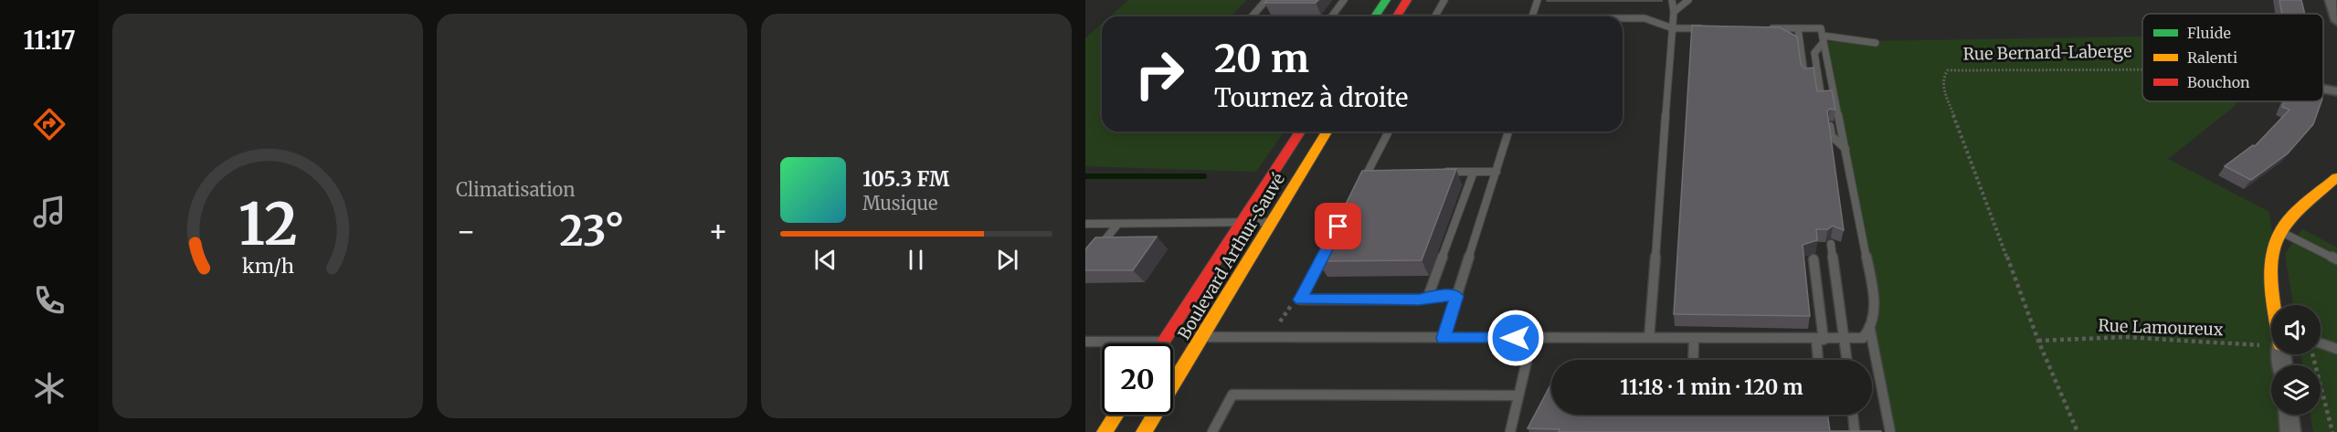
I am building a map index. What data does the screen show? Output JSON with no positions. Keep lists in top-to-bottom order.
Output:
{
  "streets": {
    "main road": ["Boulevard Arthur-Sauvé"],
    "path": ["Rue Bernard-Laberge", "Rue Lamoureux"]
  },
  "crossings": [
    ["Rue Bernard-Laberge", "Rue Lamoureux"]
  ],
  "legend": ["Fluide", "Ralenti", "Bouchon"],
  "page": {
    "tabs": "11:17",
    "tile": "Climatisation",
    "turn": ["20 m", "Tournez à droite"],
    "song": ["105.3 FM", "Musique"],
    "heat": ["−", "23°", "+"],
    "limit": "20",
    "trip": "11:18 · 1 min · 120 m",
    "gauge": ["12", "km/h"]
  }
}
